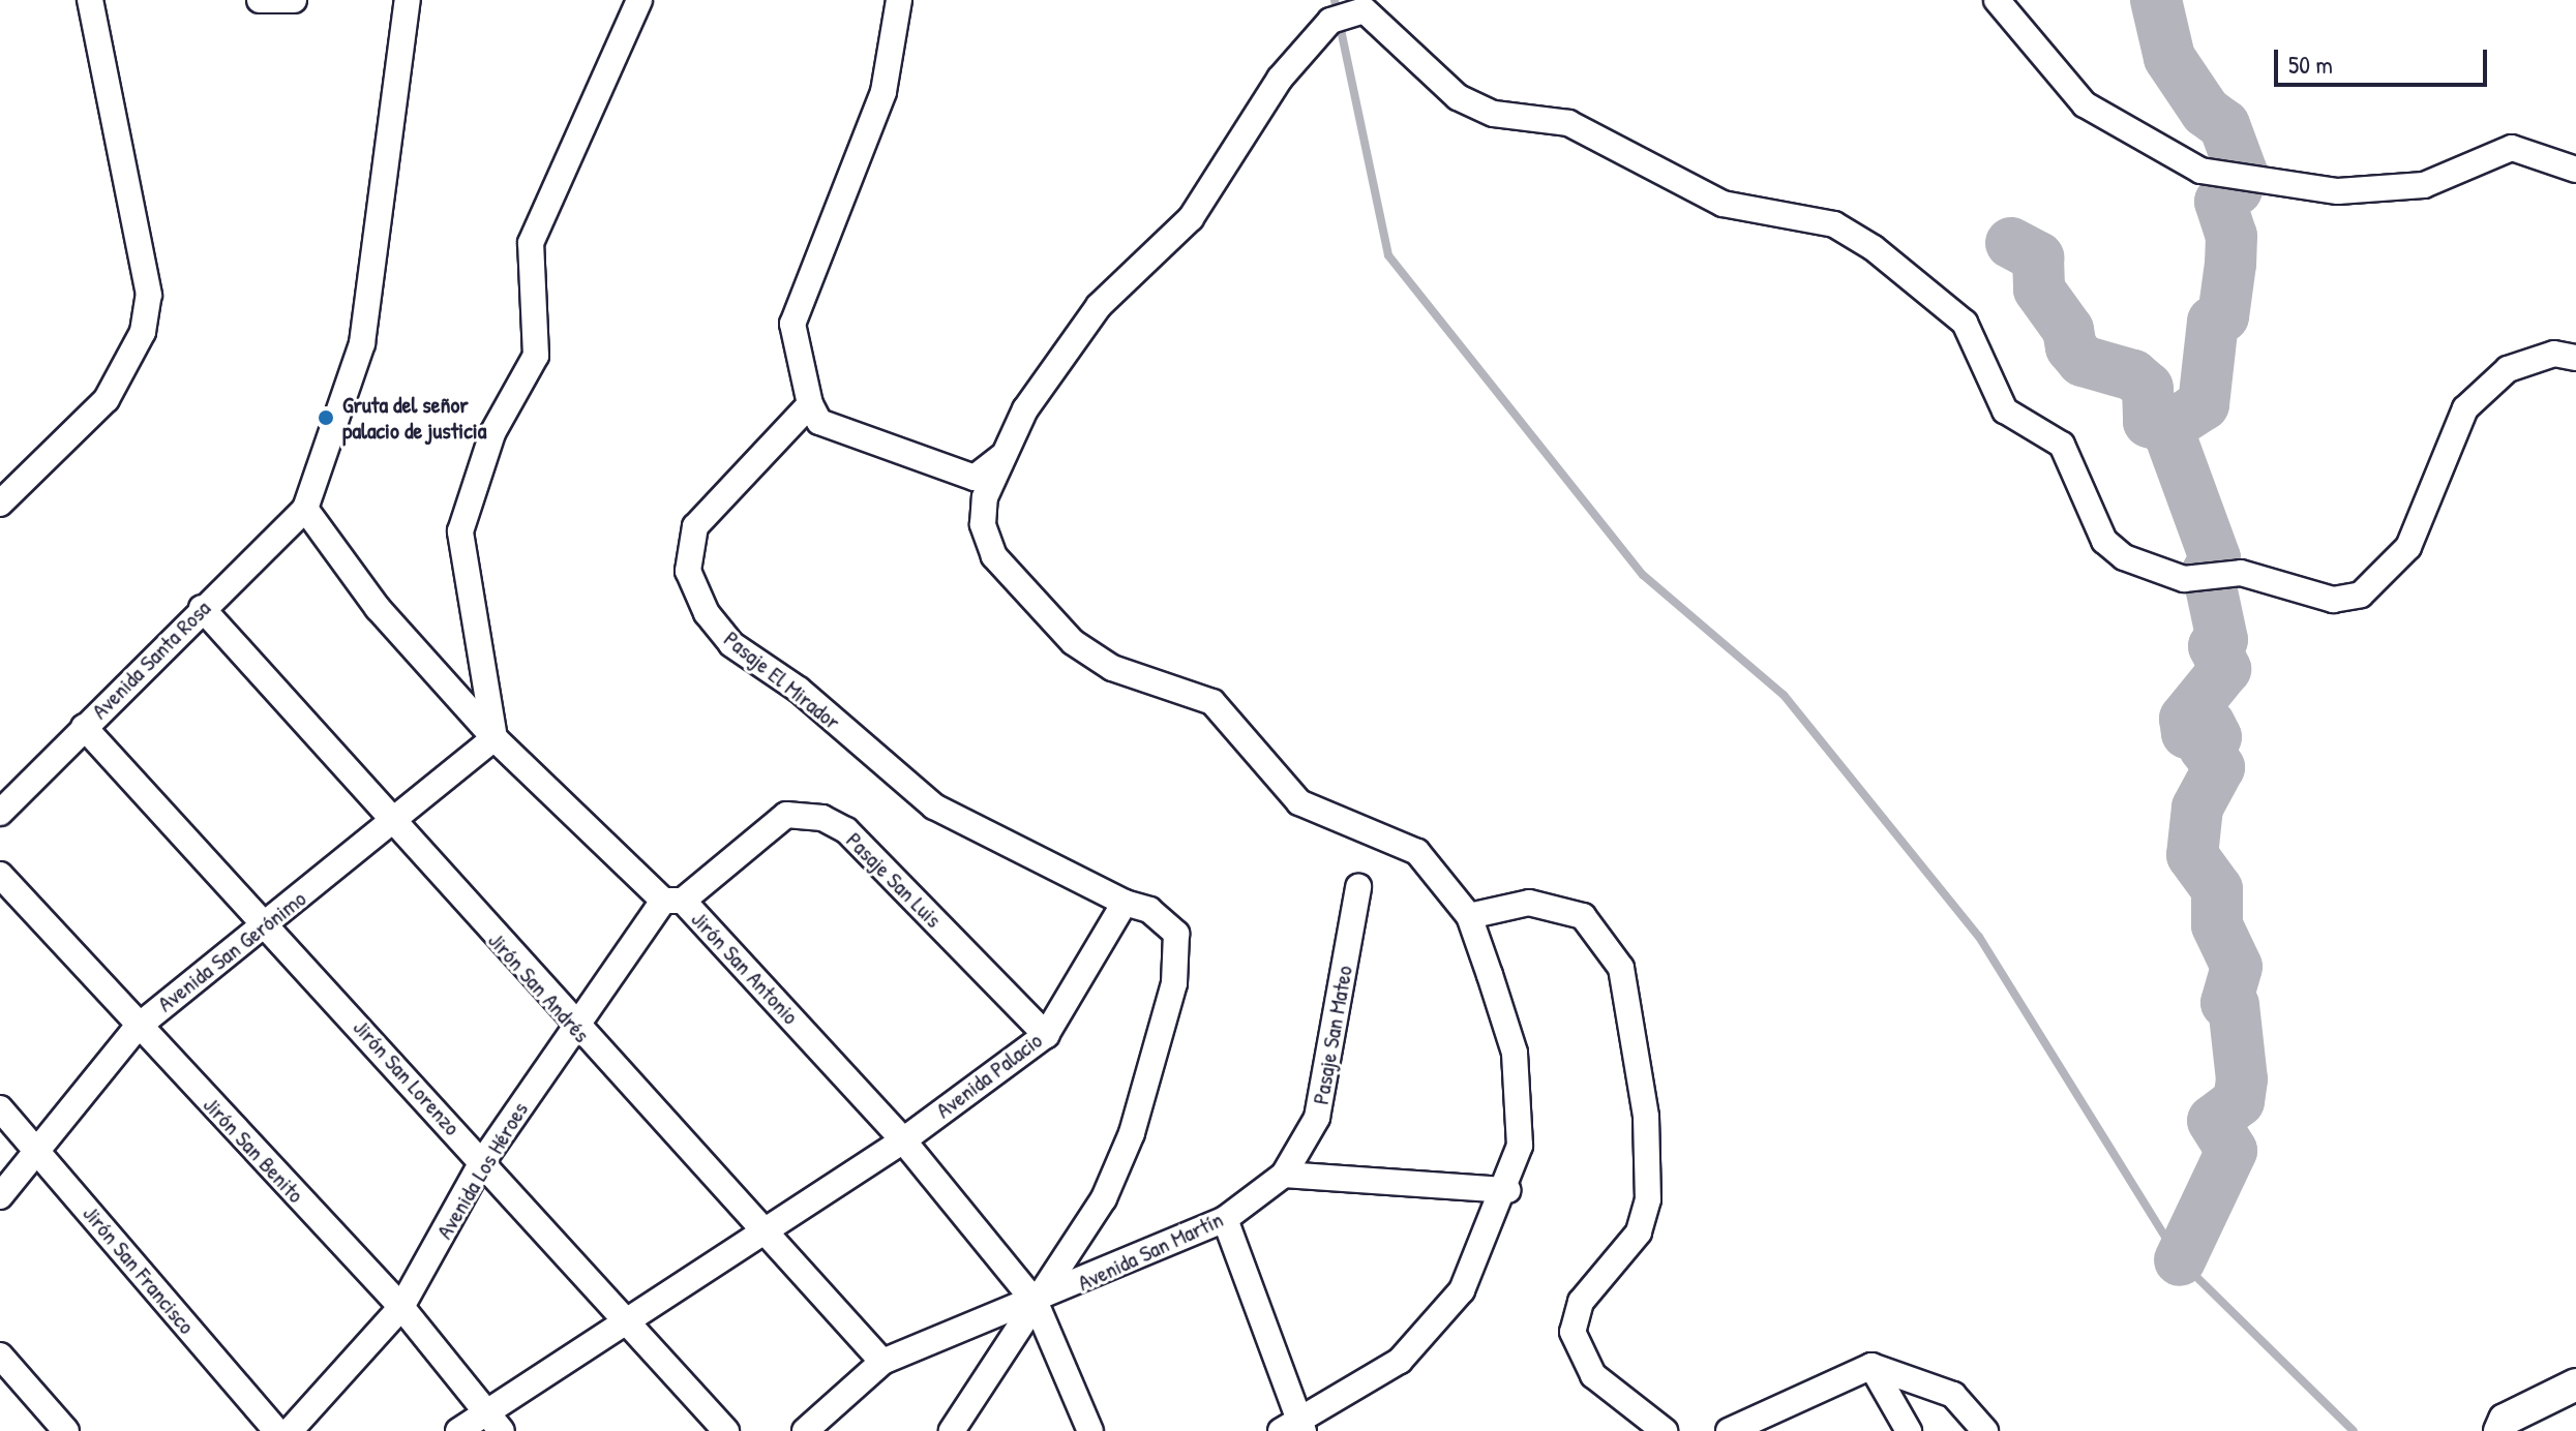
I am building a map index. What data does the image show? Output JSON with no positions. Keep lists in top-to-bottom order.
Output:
{
  "streets": {
    "street": [
      "Avenida Santa Rosa",
      "Pasaje El Mirador",
      "Pasaje San Luis",
      "Avenida San Gerónimo",
      "Jirón San Antonio",
      "Jirón San Andrés",
      "Pasaje San Mateo",
      "Avenida Palacio",
      "Jirón San Lorenzo",
      "Jirón San Benito",
      "Avenida Los Héroes",
      "Avenida San Martín",
      "Jirón San Francisco"
    ]
  },
  "crossings": [
    ["Avenida Santa Rosa", "Jirón San Antonio"],
    ["Avenida Santa Rosa", "Jirón San Andrés"],
    ["Avenida Santa Rosa", "Jirón San Lorenzo"],
    ["Pasaje El Mirador", "Avenida Palacio"],
    ["Pasaje San Luis", "Jirón San Antonio"],
    ["Pasaje San Luis", "Avenida Palacio"],
    ["Pasaje San Luis", "Avenida Los Héroes"],
    ["Avenida San Gerónimo", "Jirón San Antonio"],
    ["Avenida San Gerónimo", "Jirón San Andrés"],
    ["Avenida San Gerónimo", "Jirón San Lorenzo"],
    ["Avenida San Gerónimo", "Jirón San Benito"],
    ["Avenida San Gerónimo", "Jirón San Francisco"],
    ["Jirón San Antonio", "Avenida Palacio"],
    ["Jirón San Antonio", "Avenida Los Héroes"],
    ["Jirón San Antonio", "Avenida San Martín"],
    ["Jirón San Andrés", "Avenida Palacio"],
    ["Jirón San Andrés", "Avenida Los Héroes"],
    ["Jirón San Andrés", "Avenida San Martín"],
    ["Pasaje San Mateo", "Avenida San Martín"],
    ["Avenida Palacio", "Jirón San Lorenzo"],
    ["Avenida Palacio", "Jirón San Benito"],
    ["Jirón San Lorenzo", "Avenida Los Héroes"],
    ["Jirón San Benito", "Avenida Los Héroes"]
  ],
  "places": ["Gruta del señor palacio de justicia"],
  "scale_bar": "50 m"
}
